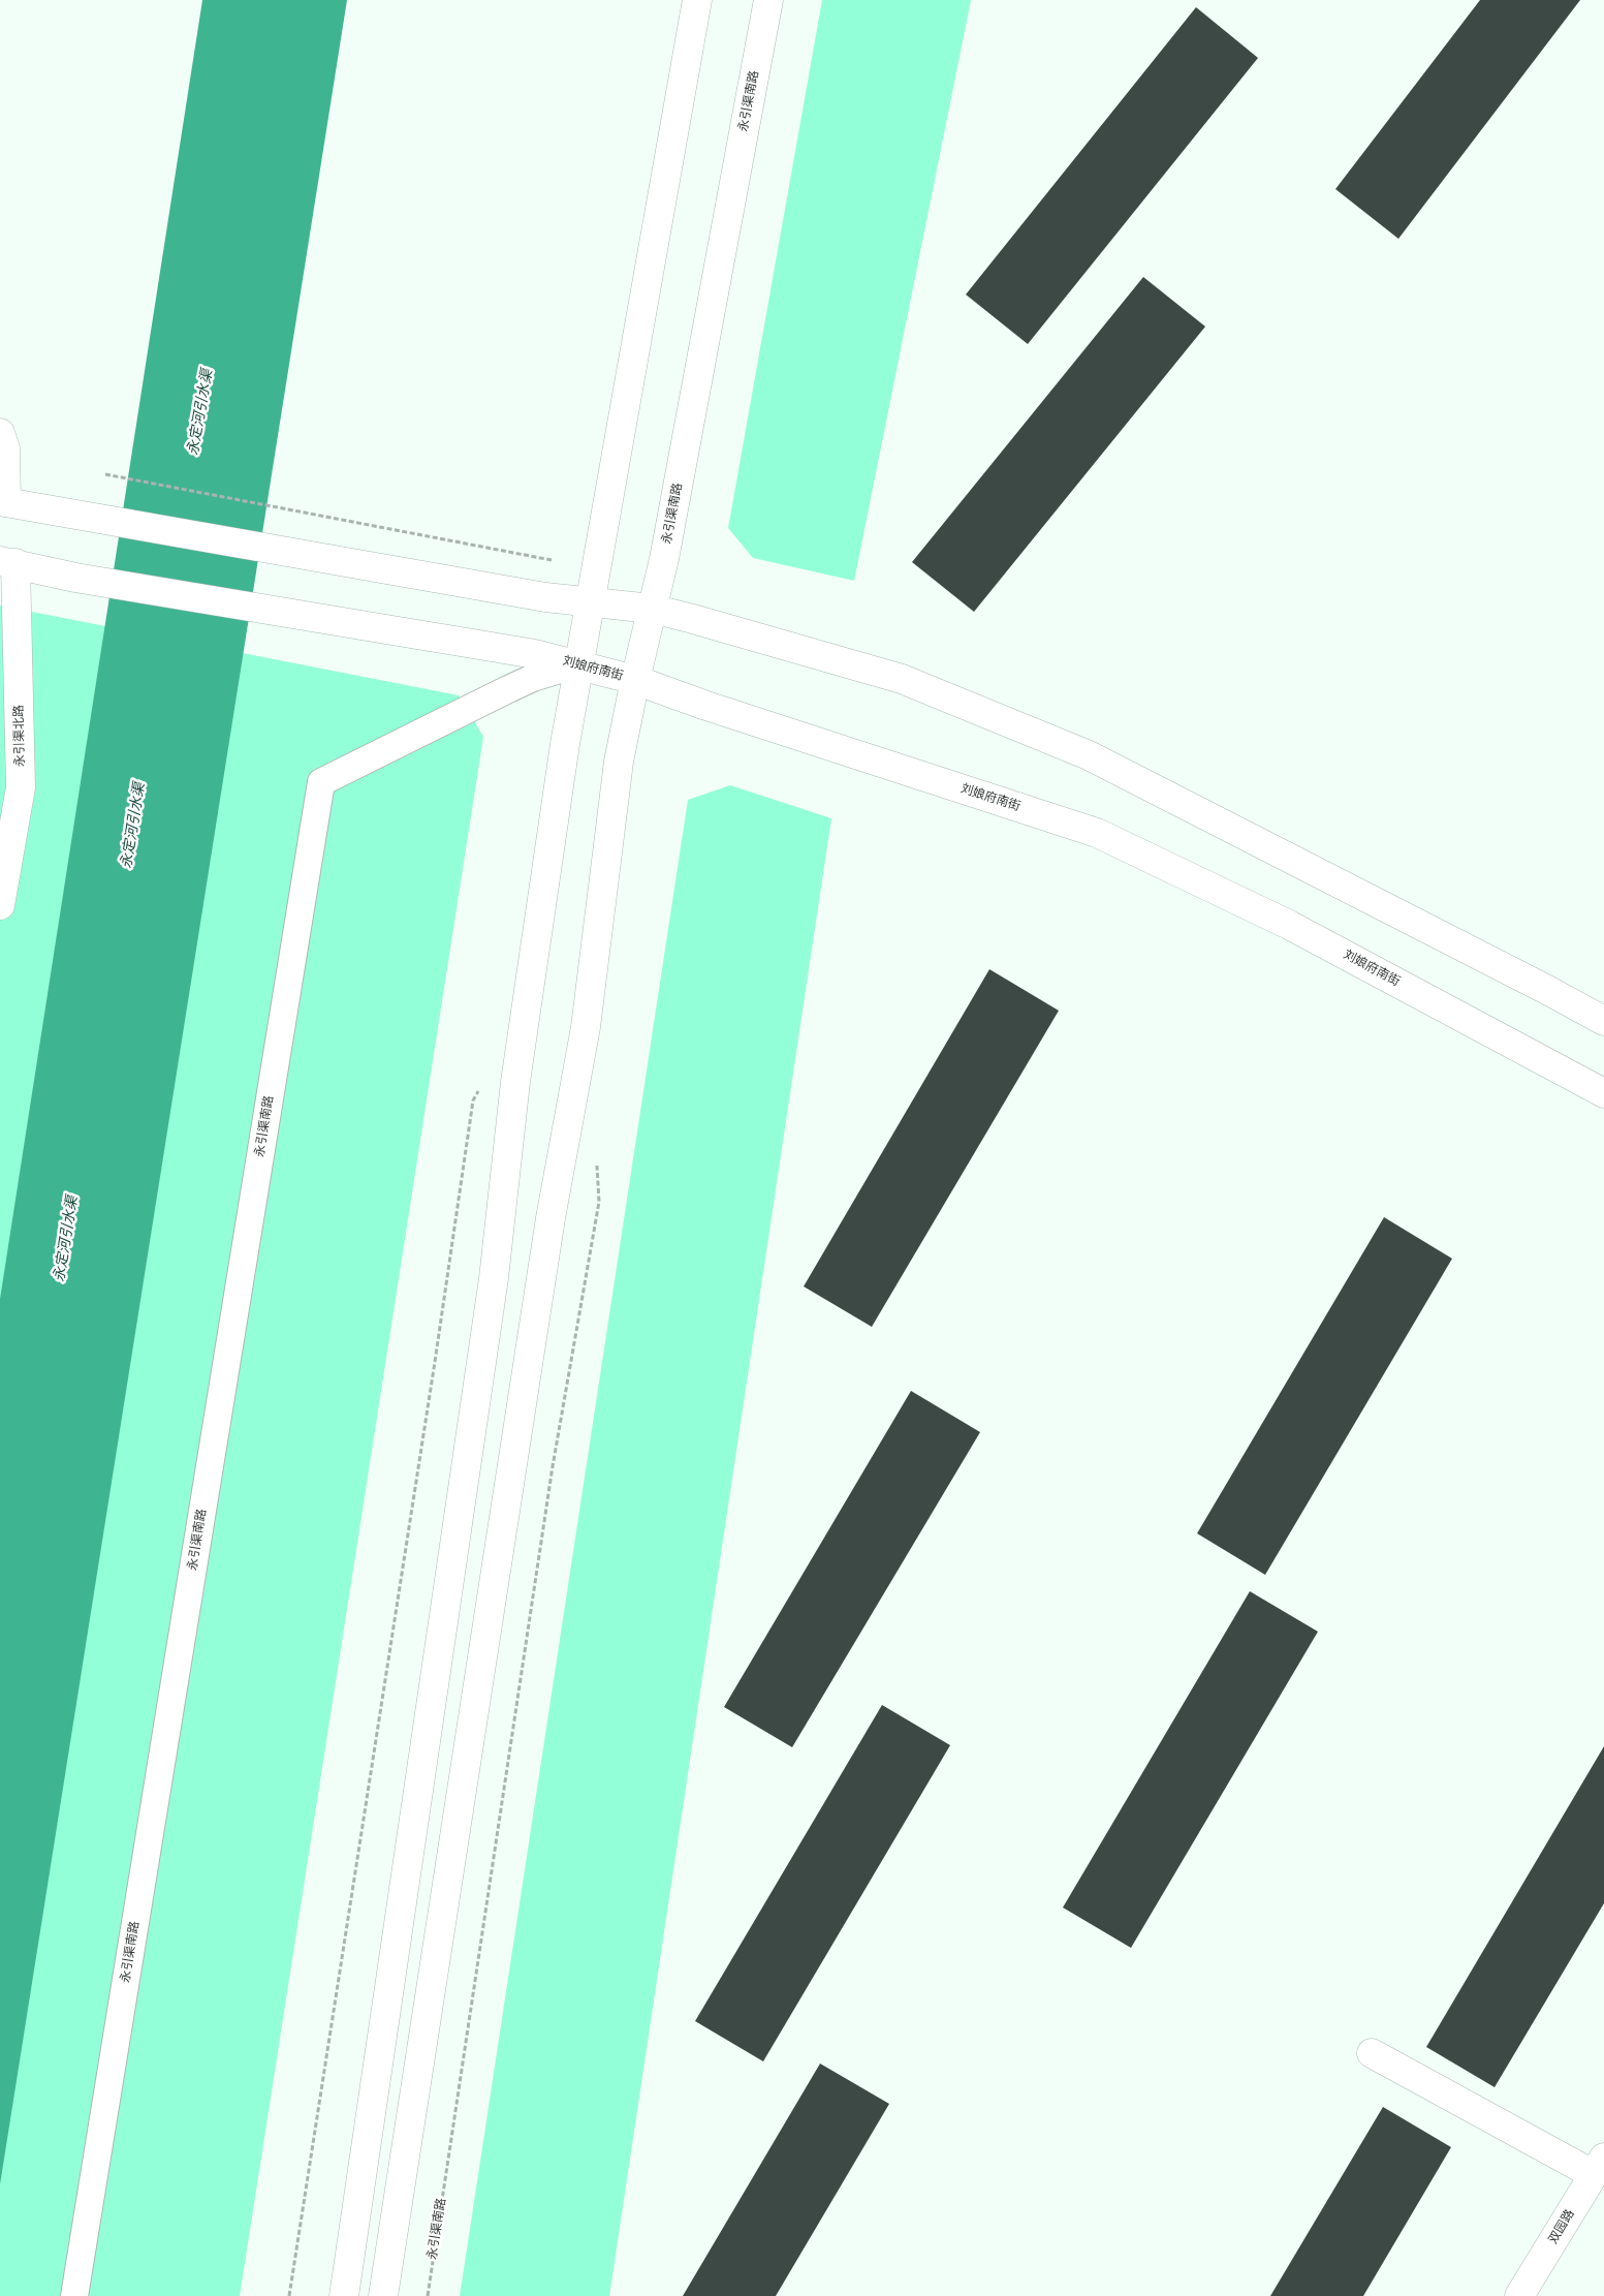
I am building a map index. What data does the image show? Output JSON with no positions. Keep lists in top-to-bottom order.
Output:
{
  "streets": {
    "main road": [
      "永引渠南路",
      "刘娘府南街",
      "永引渠北路",
      "双园路"
    ]
  },
  "crossings": [
    ["永引渠南路", "刘娘府南街"],
    ["刘娘府南街", "永引渠北路"]
  ],
  "water": ["永定河引水渠"]
}
